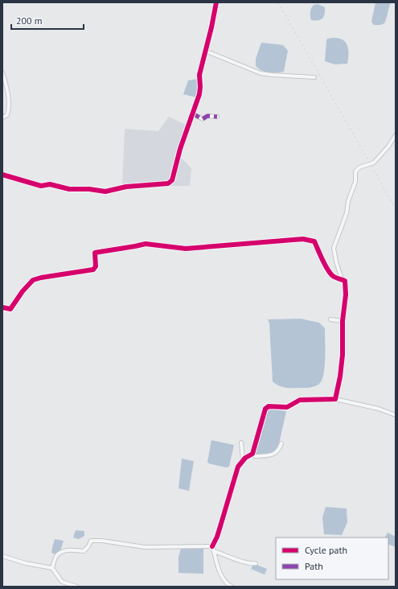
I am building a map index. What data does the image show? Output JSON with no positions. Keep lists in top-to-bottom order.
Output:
{
  "legend": ["Cycle path", "Path"],
  "scale_bar": "200 m"
}
